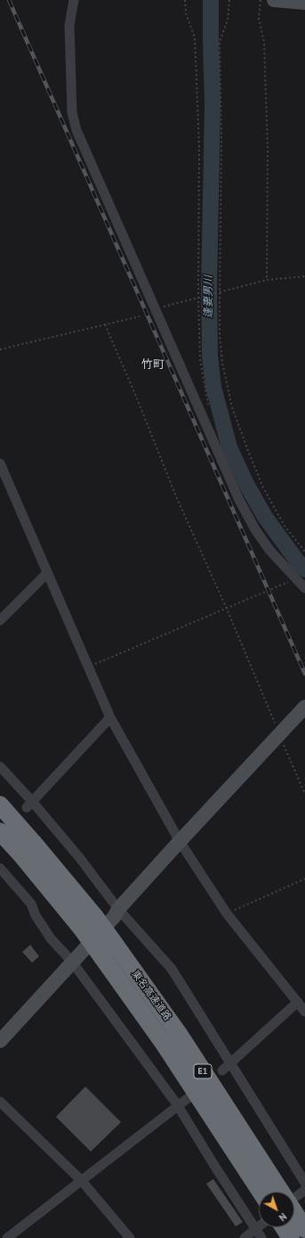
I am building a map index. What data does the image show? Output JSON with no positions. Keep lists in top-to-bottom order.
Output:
{
  "streets": {
    "highway": ["東名高速道路", "E1"]
  },
  "districts": ["竹町"],
  "water": ["逢妻男川"],
  "north": "bottom right"
}
